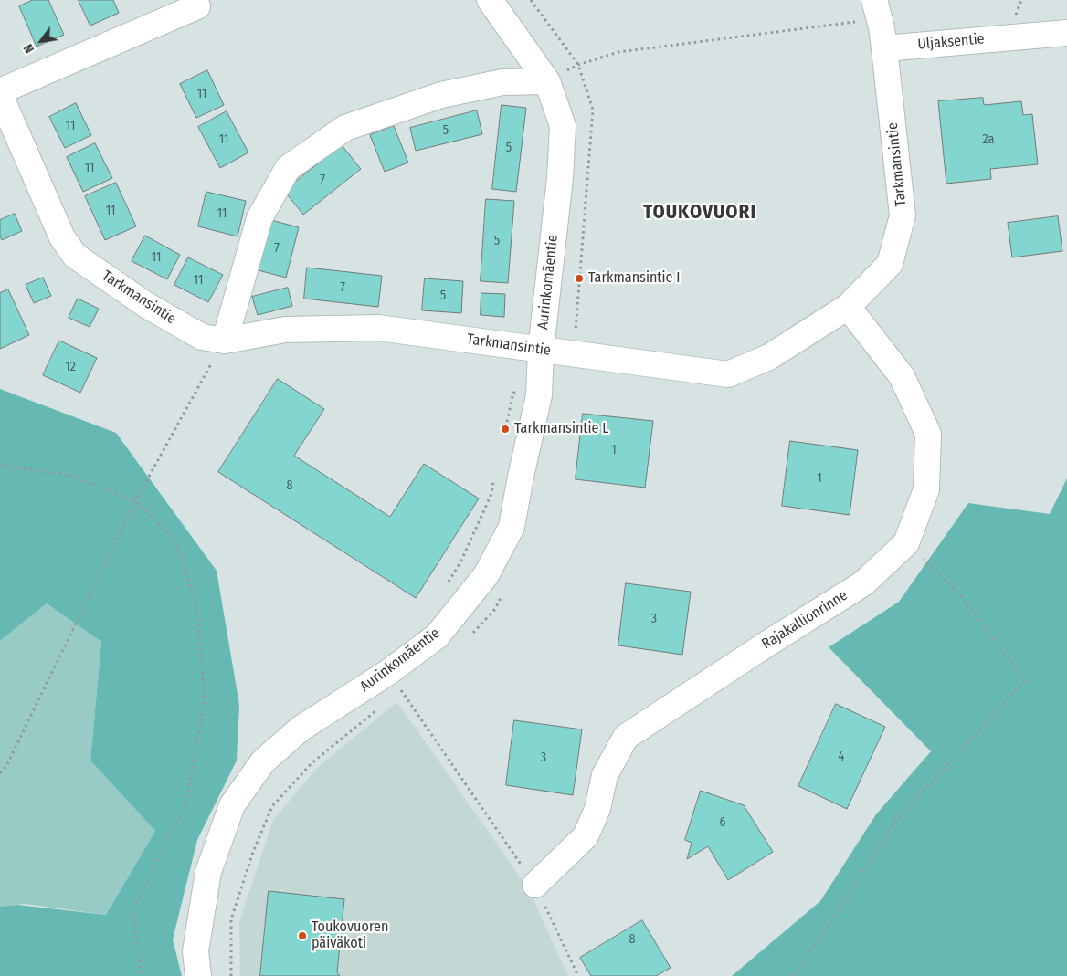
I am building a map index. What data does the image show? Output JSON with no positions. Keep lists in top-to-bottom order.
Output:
{
  "streets": {
    "street": [
      "Uljaksentie",
      "Tarkmansintie",
      "Aurinkomäentie",
      "Rajakallionrinne"
    ]
  },
  "crossings": [
    ["Uljaksentie", "Tarkmansintie"],
    ["Tarkmansintie", "Aurinkomäentie"],
    ["Tarkmansintie", "Rajakallionrinne"]
  ],
  "districts": ["TOUKOVUORI"],
  "places": ["Tarkmansintie I", "Tarkmansintie L", "Toukovuoren päiväkoti"],
  "house_numbers": [
    "11",
    "11",
    "5",
    "11",
    "2a",
    "5",
    "11",
    "7",
    "11",
    "11",
    "5",
    "7",
    "11",
    "11",
    "7",
    "5",
    "12",
    "1",
    "1",
    "8",
    "3",
    "4",
    "3",
    "6",
    "8"
  ],
  "north": "bottom left"
}
